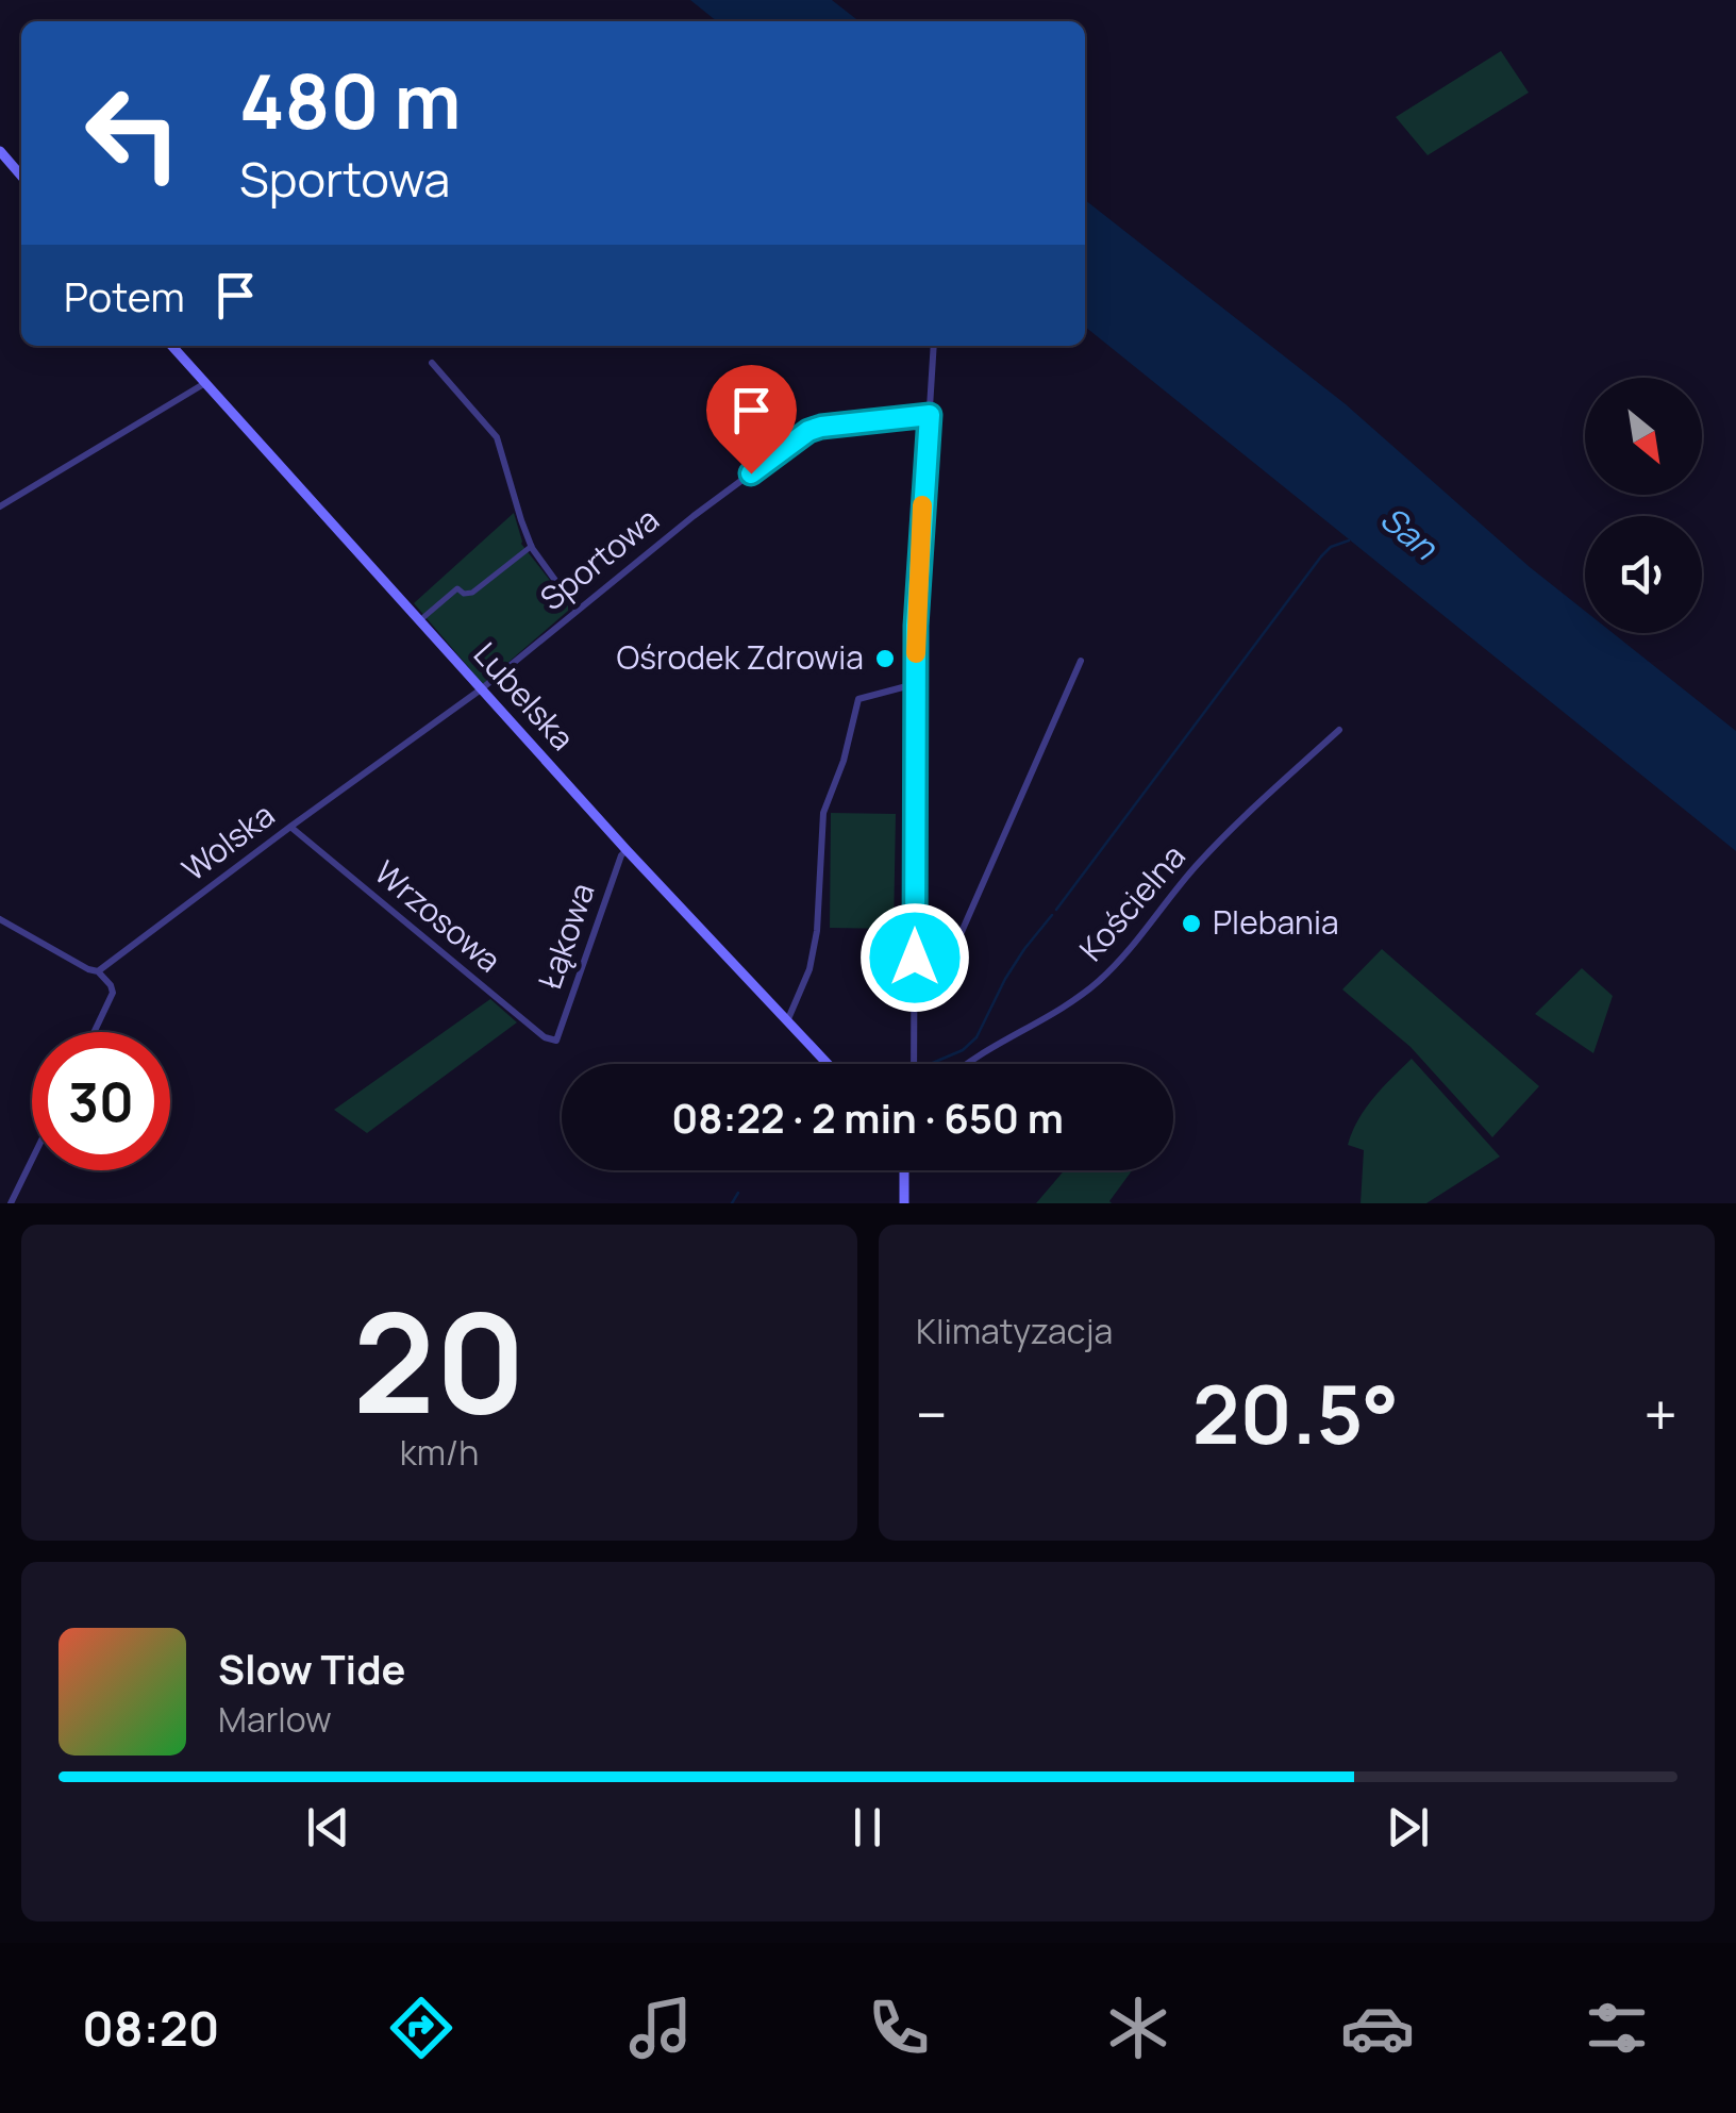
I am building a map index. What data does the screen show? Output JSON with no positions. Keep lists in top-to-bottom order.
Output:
{
  "streets": {
    "main road": ["Lubelska"],
    "street": [
      "Sportowa",
      "Wolska",
      "Kościelna",
      "Wrzosowa",
      "Łąkowa"
    ]
  },
  "crossings": [
    ["Sportowa", "Lubelska"],
    ["Sportowa", "Wolska"],
    ["Lubelska", "Wolska"],
    ["Lubelska", "Łąkowa"],
    ["Wolska", "Wrzosowa"],
    ["Wrzosowa", "Łąkowa"]
  ],
  "water": ["San"],
  "places": ["Ośrodek Zdrowia", "Plebania"],
  "north": "bottom right",
  "page": {
    "turn": ["480 m", "Sportowa"],
    "then": "Potem",
    "limit": "30",
    "trip": "08:22 · 2 min · 650 m",
    "tile": [
      ["20", "km/h"],
      "Klimatyzacja"
    ],
    "heat": ["−", "20.5°", "+"],
    "song": ["Slow Tide", "Marlow"],
    "tabs": "08:20"
  }
}
